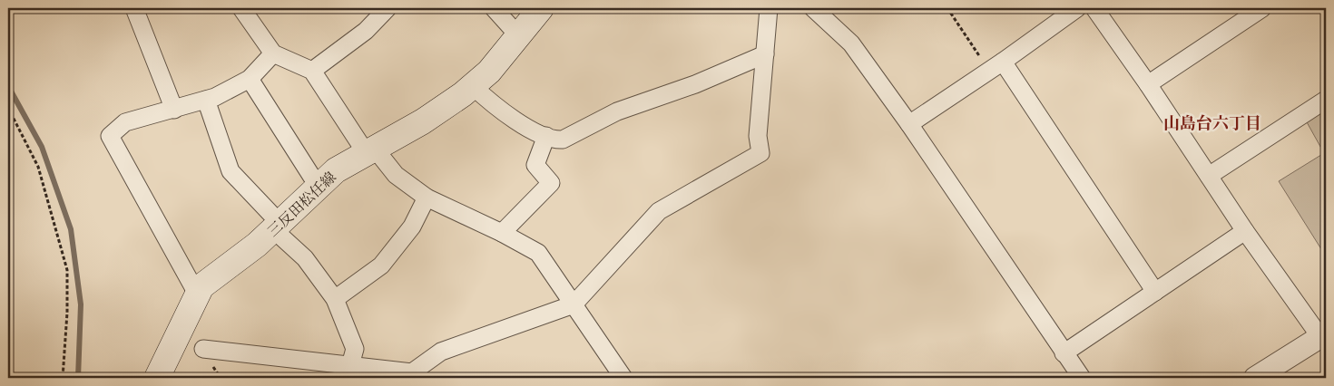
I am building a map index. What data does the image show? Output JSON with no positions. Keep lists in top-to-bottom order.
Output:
{
  "streets": {
    "main road": ["三反田松任線"]
  },
  "districts": ["山島台六丁目"]
}
